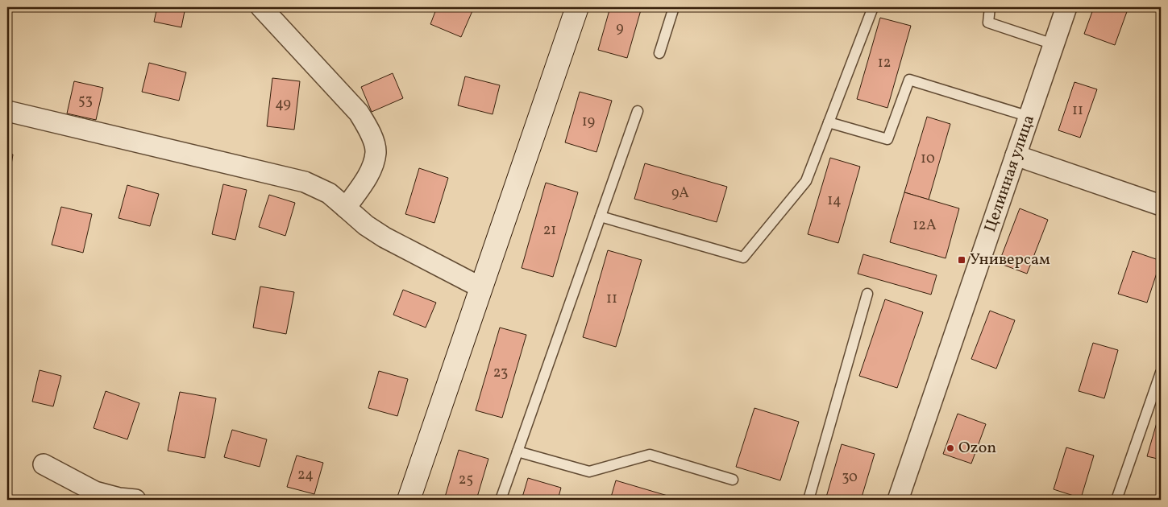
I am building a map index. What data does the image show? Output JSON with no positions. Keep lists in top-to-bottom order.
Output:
{
  "streets": {
    "street": ["Целинная улица"]
  },
  "places": {
    "transit": ["Универсам"],
    "other": ["Ozon"]
  },
  "house_numbers": [
    "9",
    "12",
    "53",
    "49",
    "11",
    "19",
    "10",
    "9А",
    "14",
    "12А",
    "21",
    "11",
    "23",
    "24",
    "30",
    "25"
  ]
}
